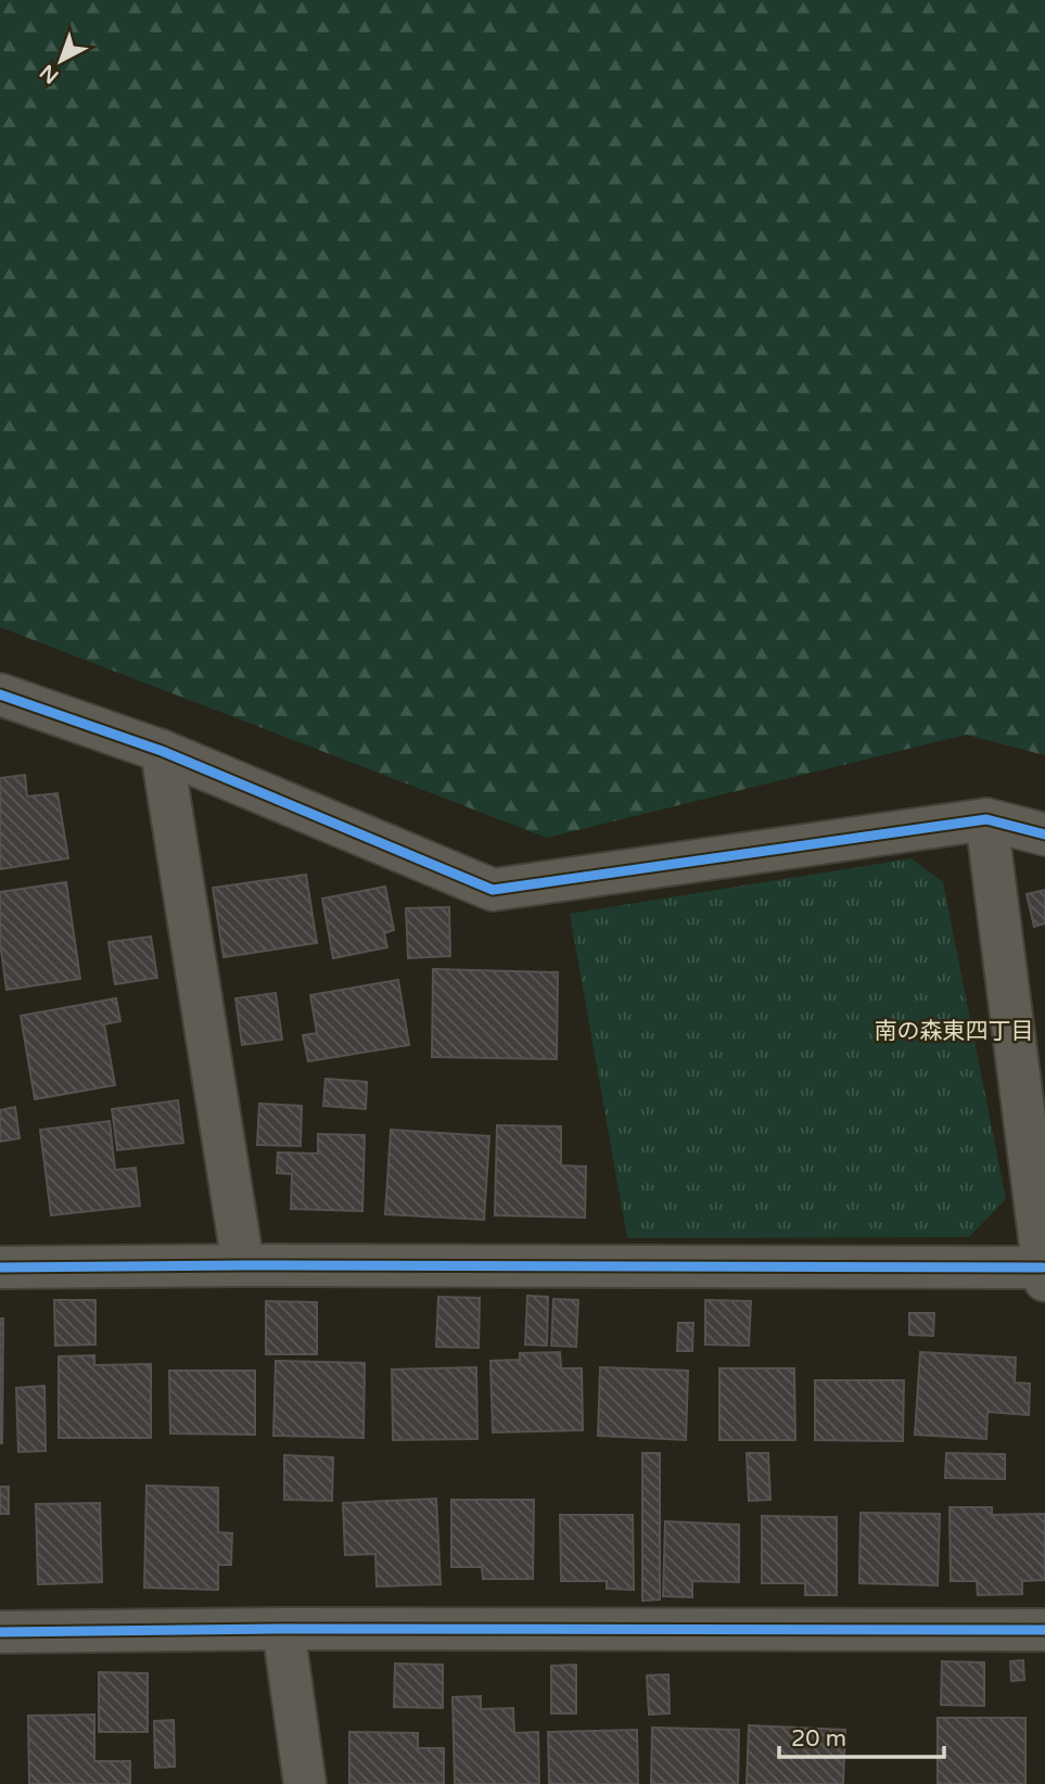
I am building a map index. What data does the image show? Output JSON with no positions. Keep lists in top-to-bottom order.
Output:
{
  "districts": ["南の森東四丁目"],
  "scale_bar": "20 m",
  "north": "bottom left"
}
